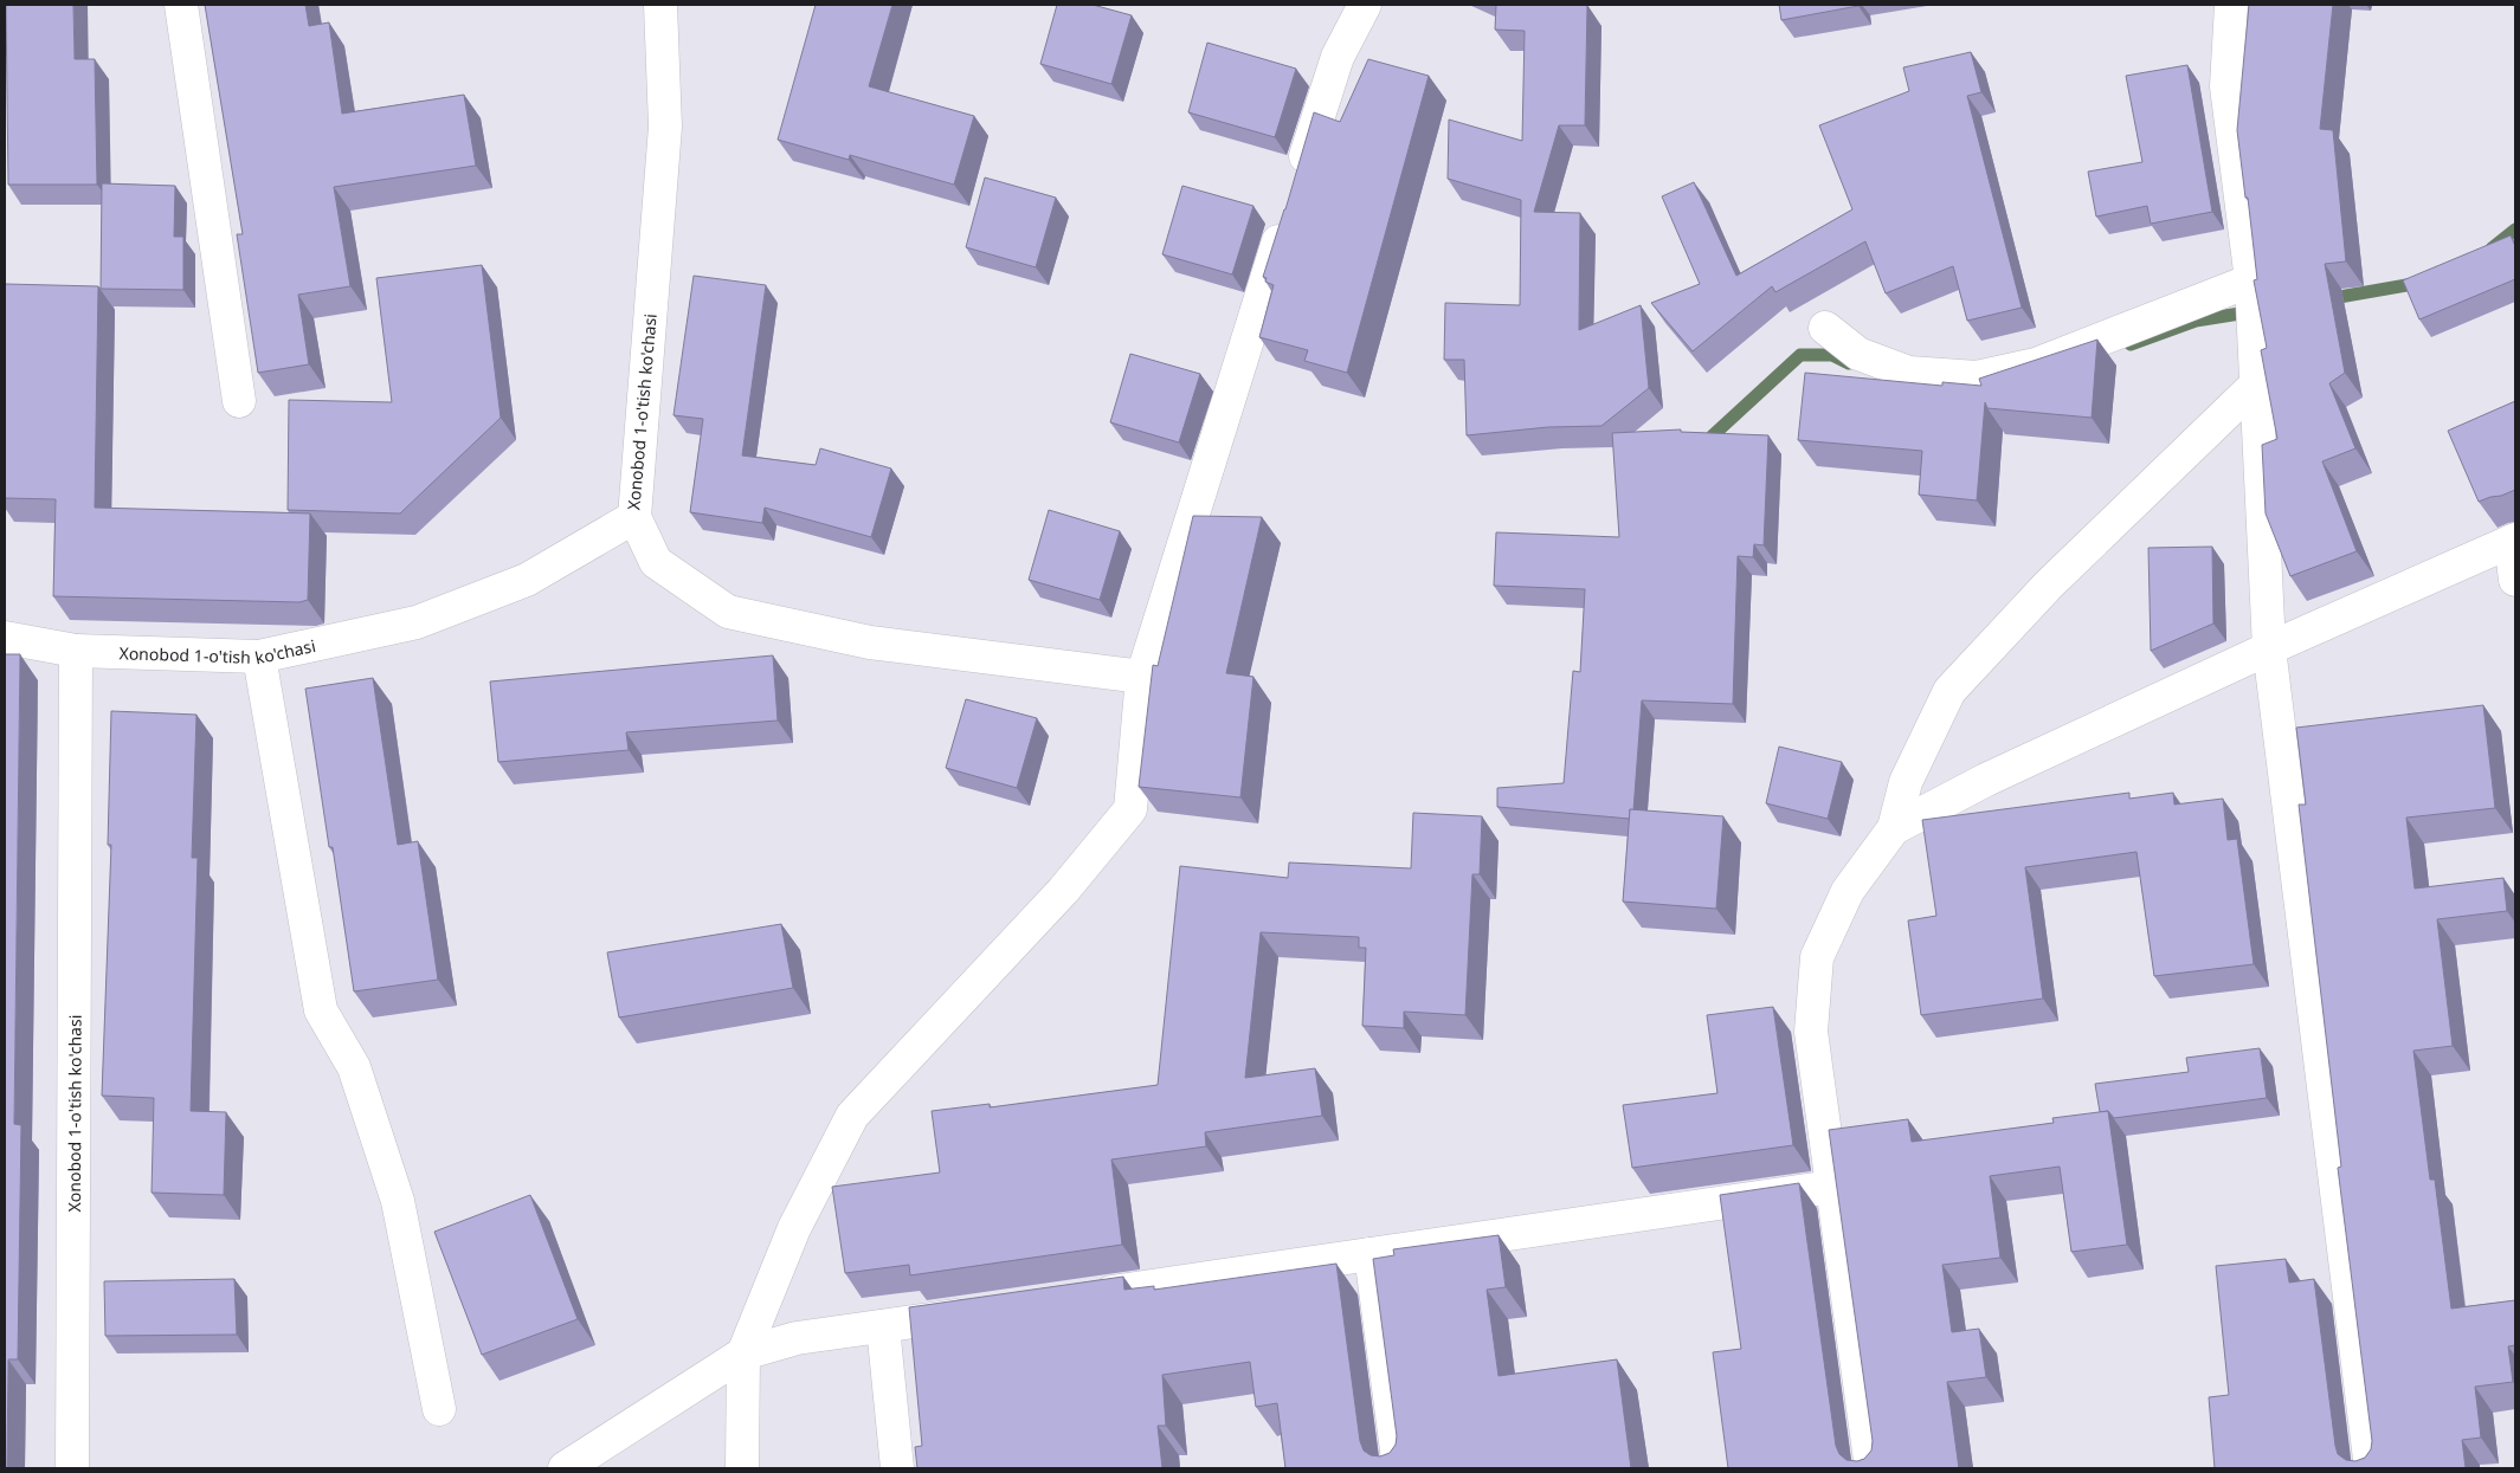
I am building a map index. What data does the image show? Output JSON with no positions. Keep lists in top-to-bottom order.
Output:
{
  "streets": {
    "street": ["Xonobod 1-o'tish ko'chasi"]
  }
}
